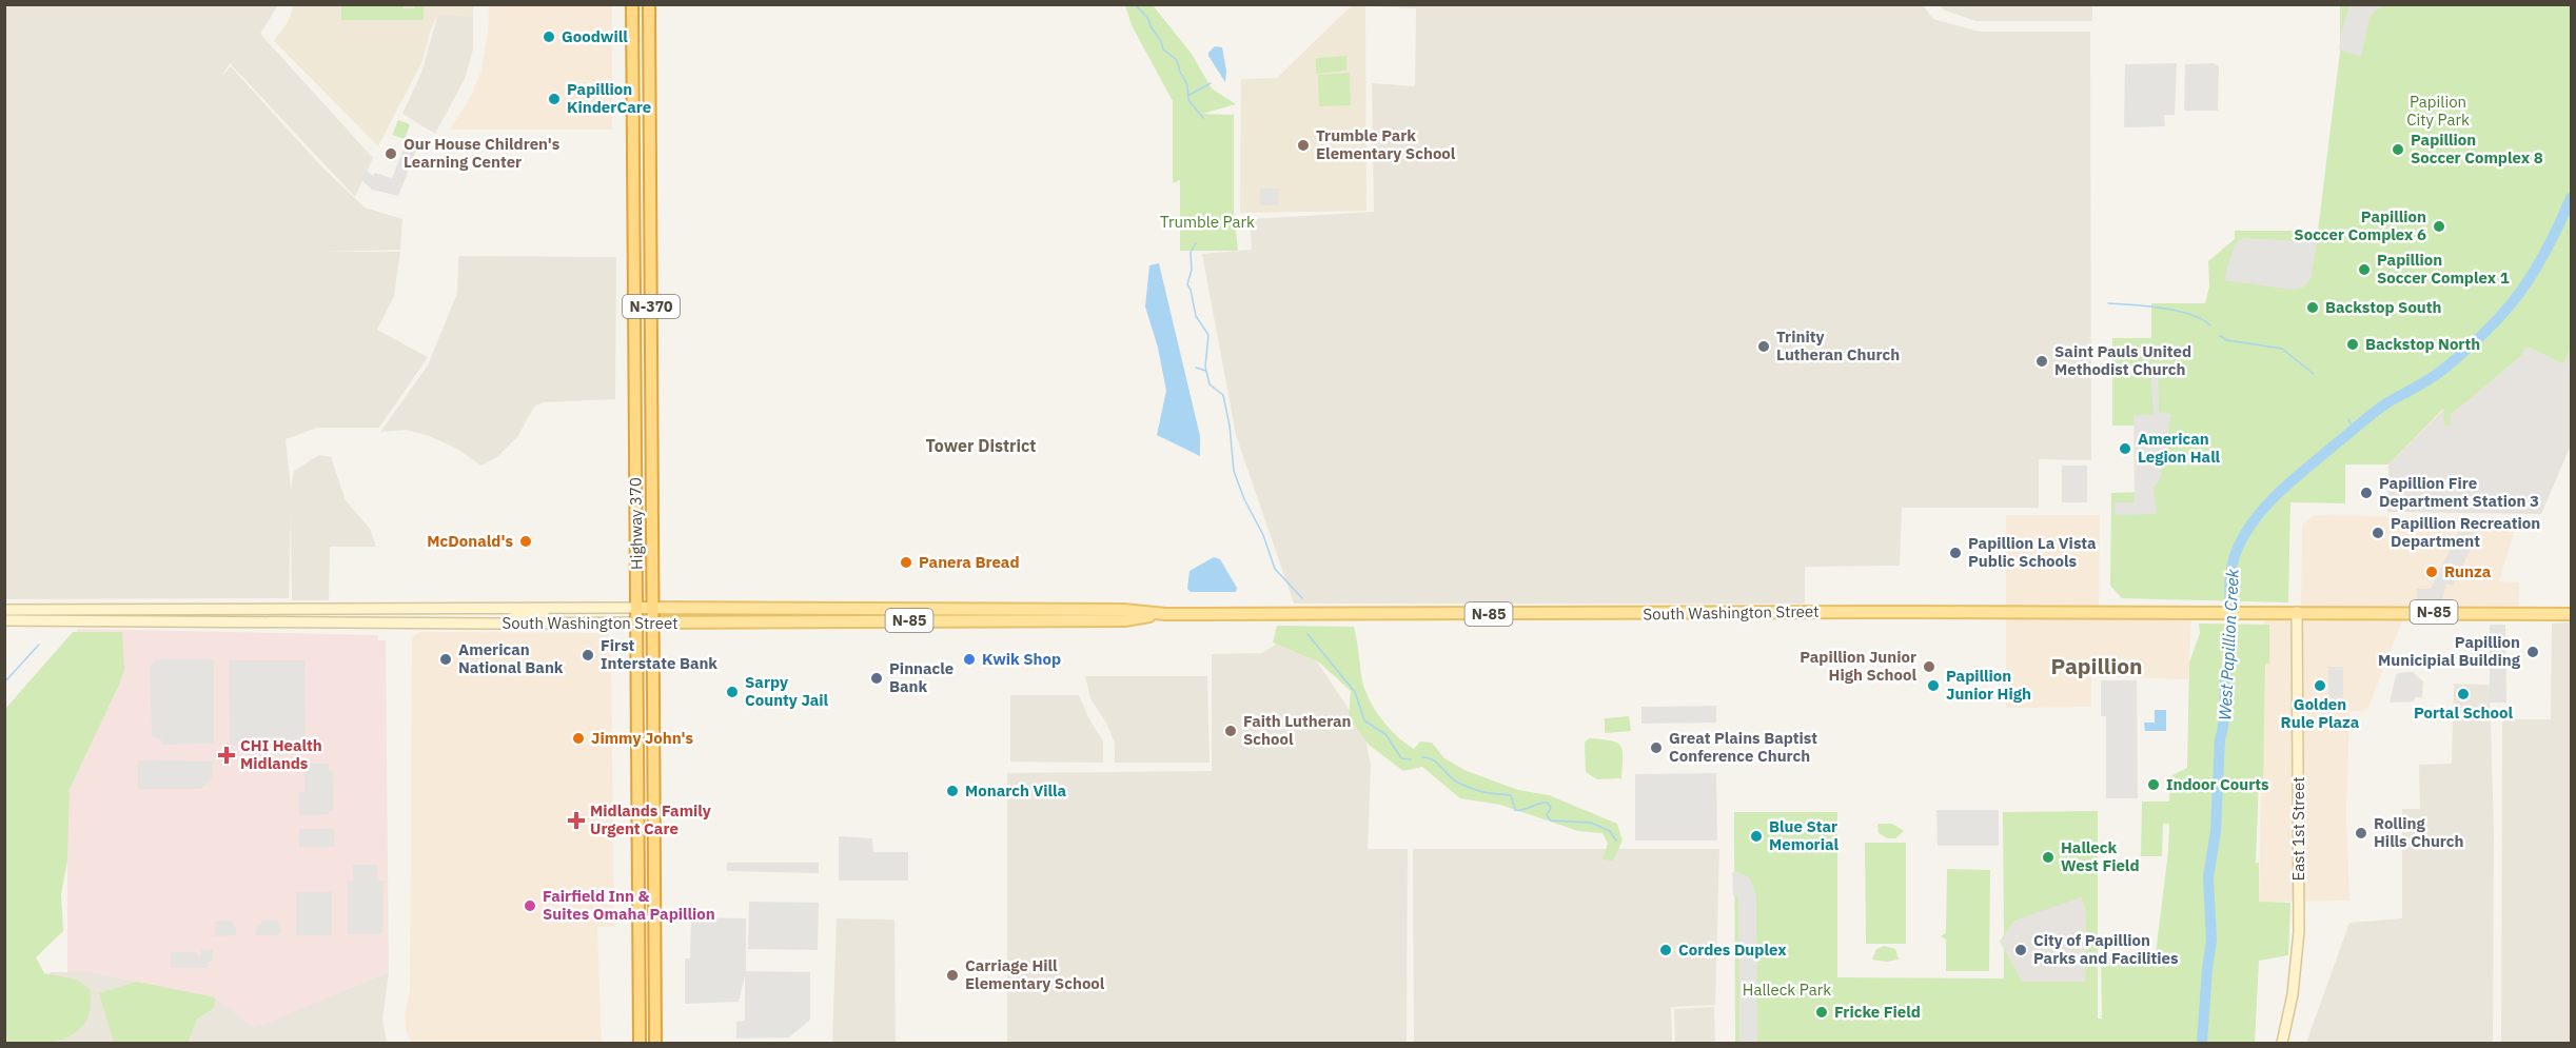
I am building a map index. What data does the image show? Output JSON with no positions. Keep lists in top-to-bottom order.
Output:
{
  "streets": {
    "highway": ["N-370", "Highway 370"],
    "main road": ["N-85", "South Washington Street", "East 1st Street"]
  },
  "crossings": [
    ["Highway 370", "South Washington Street"],
    ["N-85", "South Washington Street"],
    ["N-85", "East 1st Street"],
    ["South Washington Street", "East 1st Street"]
  ],
  "districts": ["Tower District", "Papillion"],
  "water": ["West Papillion Creek"],
  "parks": ["Papilion City Park", "Trumble Park", "Halleck Park"],
  "places": {
    "other": [
      "Goodwill",
      "Papillion KinderCare",
      "Trumble Park Elementary School",
      "Papillion Soccer Complex 8",
      "Our House Children's Learning Center",
      "Papillion Soccer Complex 6",
      "Papillion Soccer Complex 1",
      "Backstop South",
      "Backstop North",
      "Trinity Lutheran Church",
      "Saint Pauls United Methodist Church",
      "American Legion Hall",
      "Papillion Fire Department Station 3",
      "Papillion Recreation Department",
      "McDonald's",
      "Papillion La Vista Public Schools",
      "Panera Bread",
      "Runza",
      "Papillion Municipial Building",
      "First Interstate Bank",
      "American National Bank",
      "Kwik Shop",
      "Papillion Junior High School",
      "Pinnacle Bank",
      "Papillion Junior High",
      "Golden Rule Plaza",
      "Sarpy County Jail",
      "Portal School",
      "Faith Lutheran School",
      "Jimmy John's",
      "Great Plains Baptist Conference Church",
      "Indoor Courts",
      "Monarch Villa",
      "Rolling Hills Church",
      "Blue Star Memorial",
      "Halleck West Field",
      "Fairfield Inn & Suites Omaha Papillion",
      "Cordes Duplex",
      "City of Papillion Parks and Facilities",
      "Carriage Hill Elementary School",
      "Fricke Field"
    ],
    "health": ["CHI Health Midlands", "Midlands Family Urgent Care"]
  }
}
